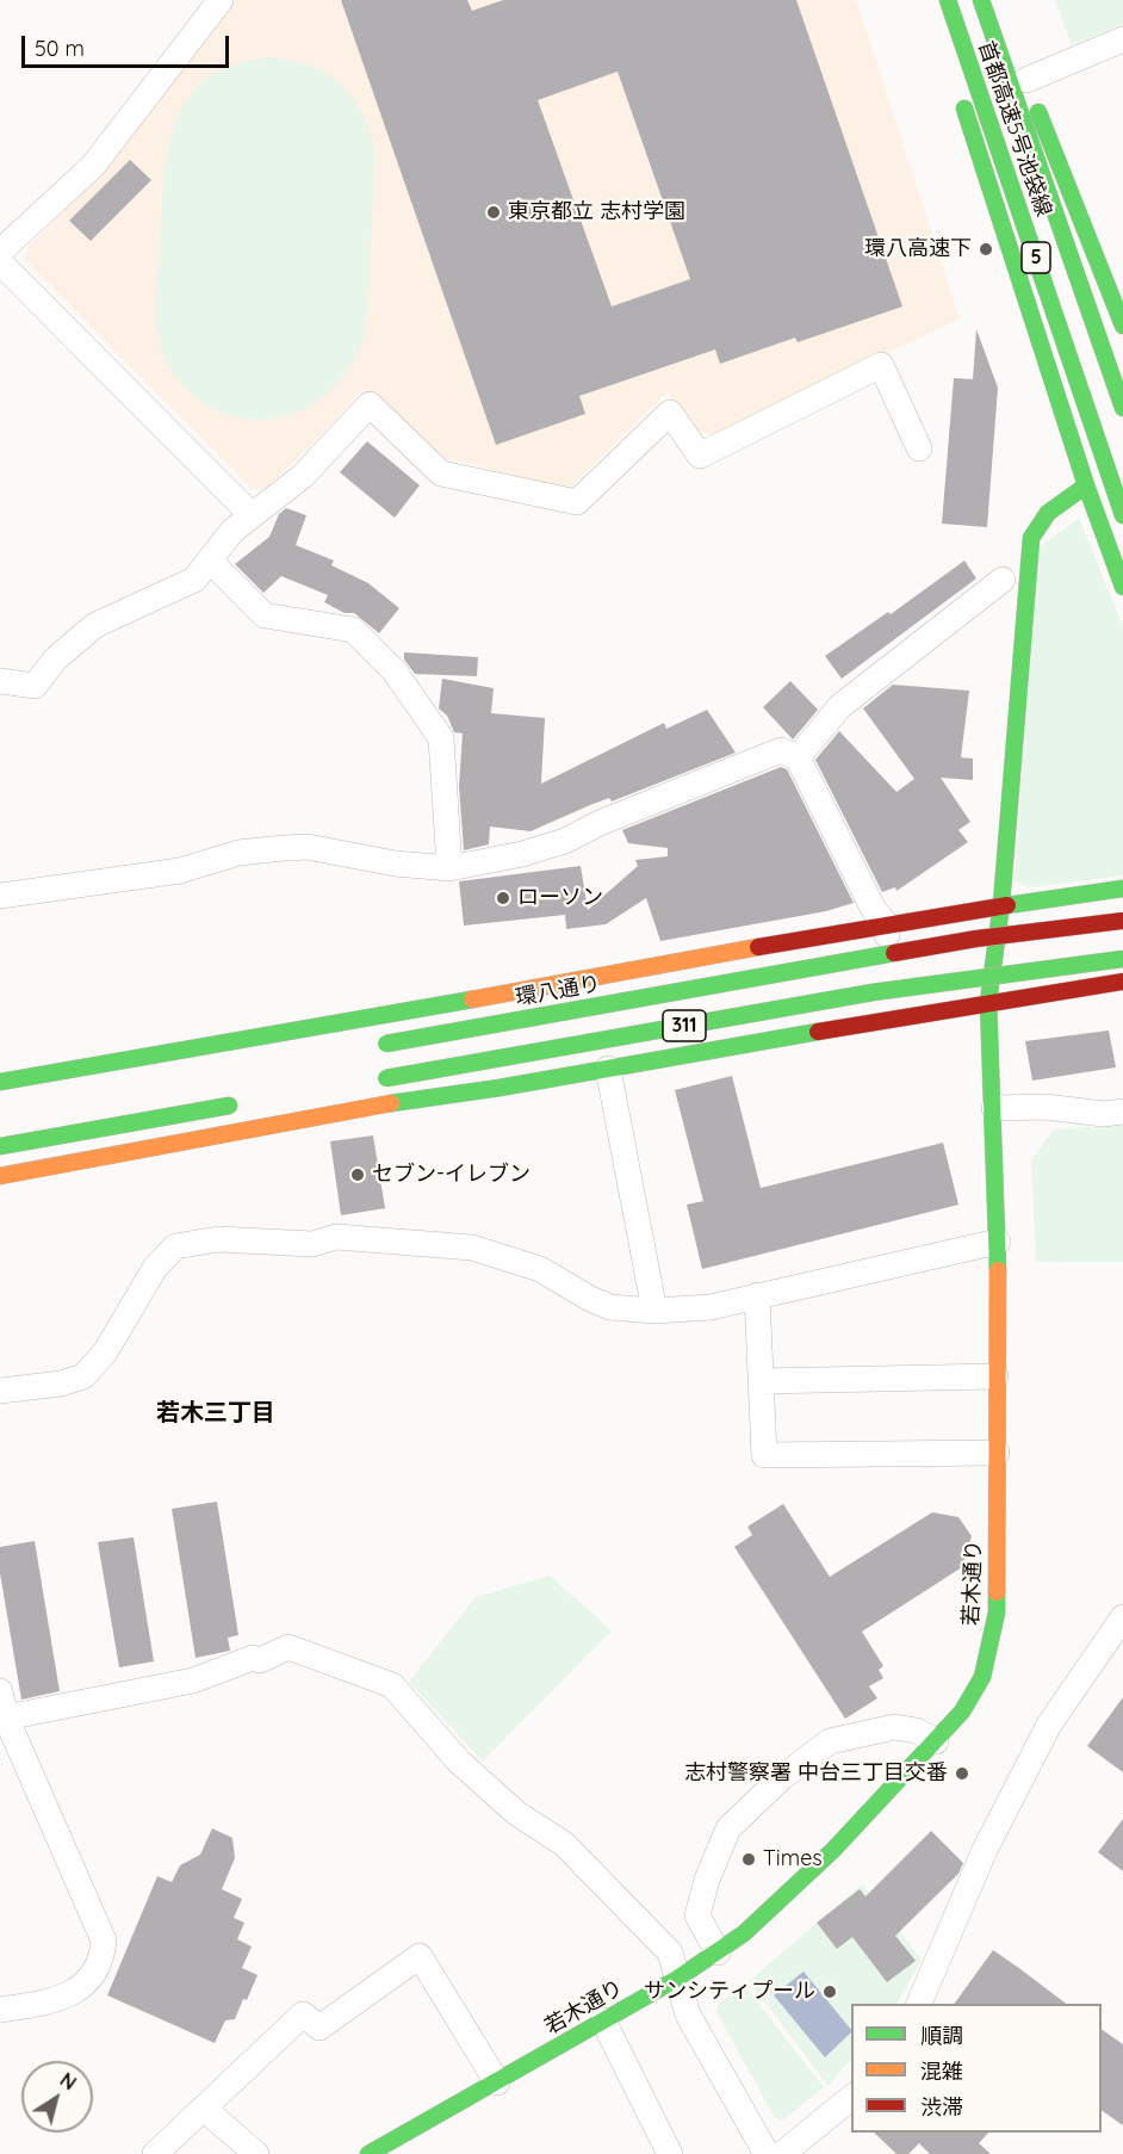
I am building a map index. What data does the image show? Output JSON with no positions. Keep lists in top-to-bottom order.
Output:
{
  "streets": {
    "main road": [
      "首都高速5号池袋線",
      "5",
      "環八通り",
      "311",
      "若木通り"
    ]
  },
  "districts": ["若木三丁目"],
  "places": [
    "東京都立 志村学園",
    "環八高速下",
    "ローソン",
    "セブン-イレブン",
    "志村警察署 中台三丁目交番",
    "Times",
    "サンシティプール"
  ],
  "legend": ["順調", "混雑", "渋滞"],
  "scale_bar": "50 m",
  "north": "top right"
}
